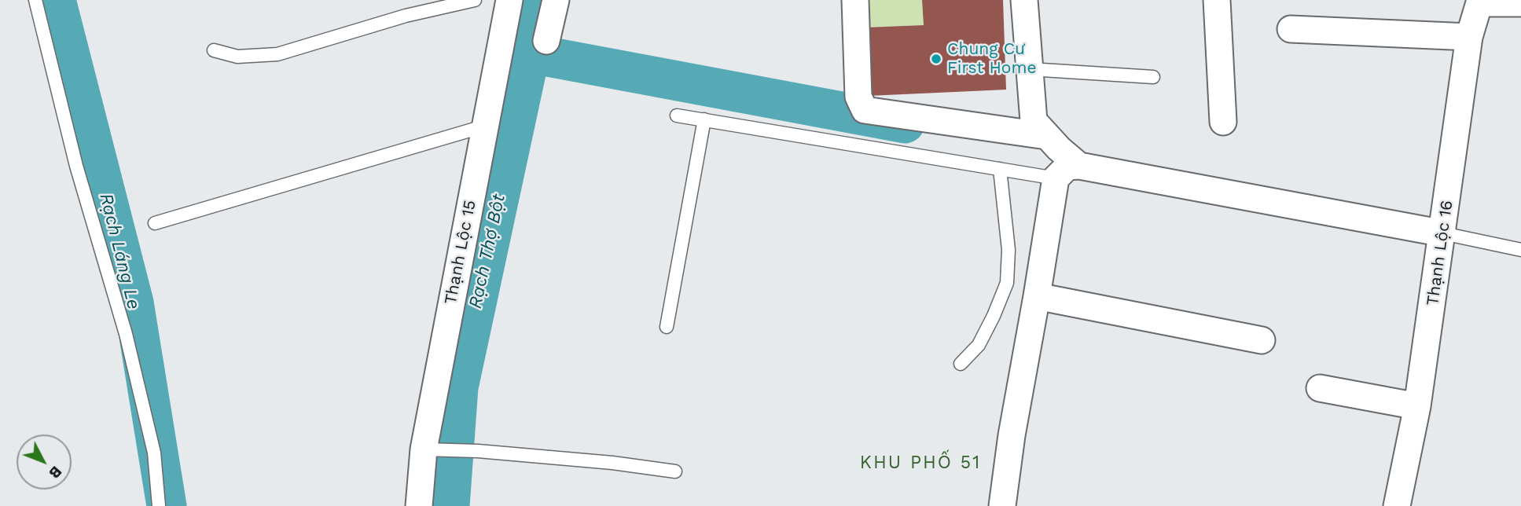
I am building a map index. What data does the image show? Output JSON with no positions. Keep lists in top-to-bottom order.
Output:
{
  "streets": {
    "street": ["Thạnh Lộc 15", "Thạnh Lộc 16"]
  },
  "districts": ["KHU PHỐ 51"],
  "water": ["Rạch Láng Le", "Rạch Thợ Bột"],
  "places": ["Chung Cư First Home"],
  "north": "bottom right"
}
